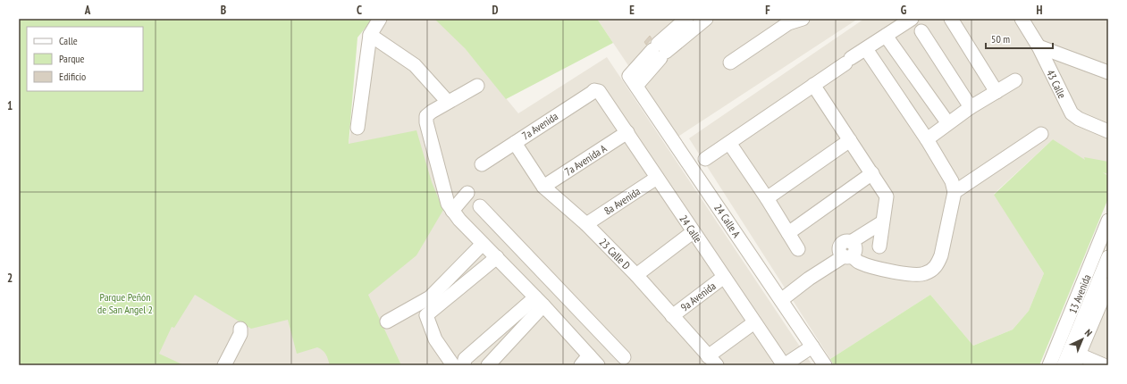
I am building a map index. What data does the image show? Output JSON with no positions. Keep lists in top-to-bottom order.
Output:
{
  "streets": {
    "street": [
      "43 Calle",
      "7a Avenida",
      "7a Avenida A",
      "8a Avenida",
      "24 Calle A",
      "24 Calle",
      "23 Calle D",
      "13 Avenida",
      "9a Avenida"
    ]
  },
  "crossings": [
    ["7a Avenida", "24 Calle"],
    ["7a Avenida", "23 Calle D"],
    ["7a Avenida A", "24 Calle"],
    ["7a Avenida A", "23 Calle D"],
    ["8a Avenida", "24 Calle"],
    ["8a Avenida", "23 Calle D"],
    ["24 Calle", "9a Avenida"],
    ["23 Calle D", "9a Avenida"]
  ],
  "parks": ["Parque Peñón de San Angel 2"],
  "legend": ["Calle", "Parque", "Edificio"],
  "scale_bar": "50 m",
  "north": "top right",
  "grid": {
    "columns": [
      "A",
      "B",
      "C",
      "D",
      "E",
      "F",
      "G",
      "H"
    ],
    "rows": ["1", "2"]
  }
}
